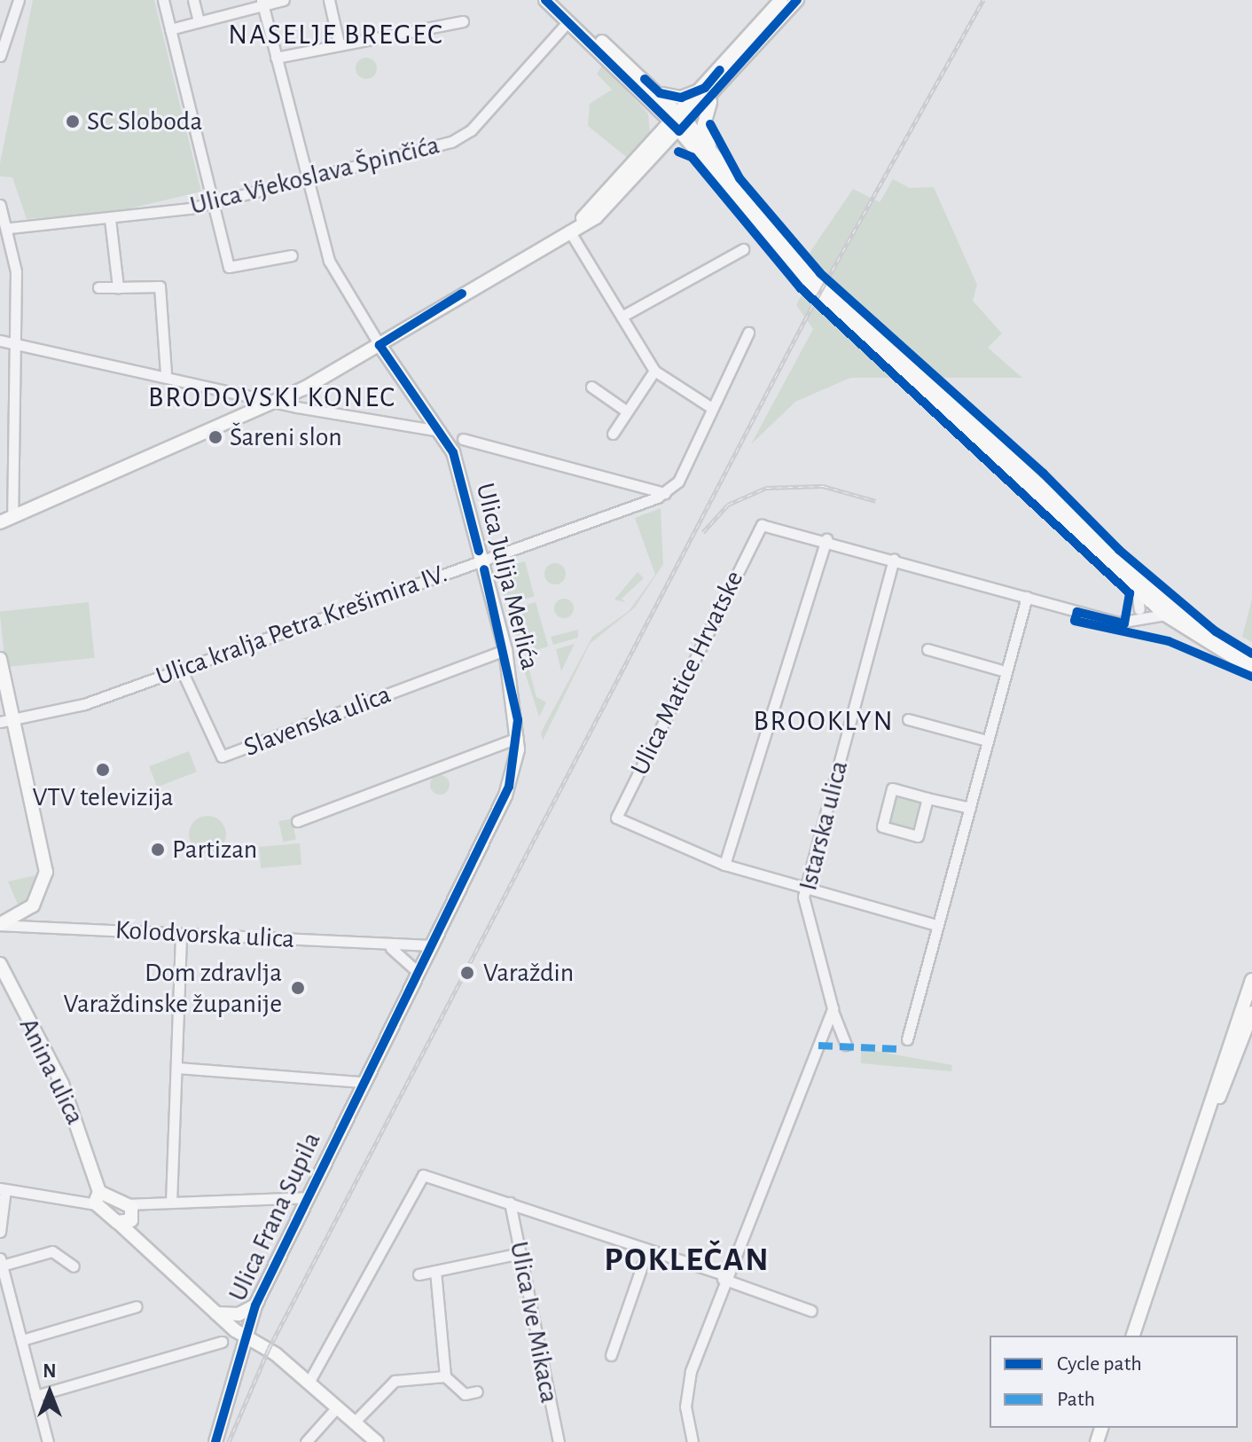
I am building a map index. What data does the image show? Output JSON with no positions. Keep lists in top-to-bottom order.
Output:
{
  "streets": {
    "main road": ["Ulica Julija Merlića", "Anina ulica", "Ulica Frana Supila"],
    "street": [
      "Ulica Vjekoslava Špinčića",
      "Ulica kralja Petra Krešimira IV.",
      "Ulica Matice Hrvatske",
      "Slavenska ulica",
      "Istarska ulica",
      "Kolodvorska ulica",
      "Ulica Ive Mikaca"
    ]
  },
  "crossings": [
    ["Ulica Julija Merlića", "Ulica kralja Petra Krešimira IV."],
    ["Ulica Julija Merlića", "Slavenska ulica"],
    ["Ulica Julija Merlića", "Kolodvorska ulica"],
    ["Ulica Julija Merlića", "Ulica Frana Supila"],
    ["Ulica kralja Petra Krešimira IV.", "Slavenska ulica"],
    ["Kolodvorska ulica", "Ulica Frana Supila"]
  ],
  "districts": [
    "NASELJE BREGEC",
    "BRODOVSKI KONEC",
    "BROOKLYN",
    "POKLEČAN"
  ],
  "places": [
    "SC Sloboda",
    "Šareni slon",
    "VTV televizija",
    "Partizan",
    "Varaždin",
    "Dom zdravlja Varaždinske županije"
  ],
  "legend": ["Cycle path", "Path"],
  "north": "top"
}
